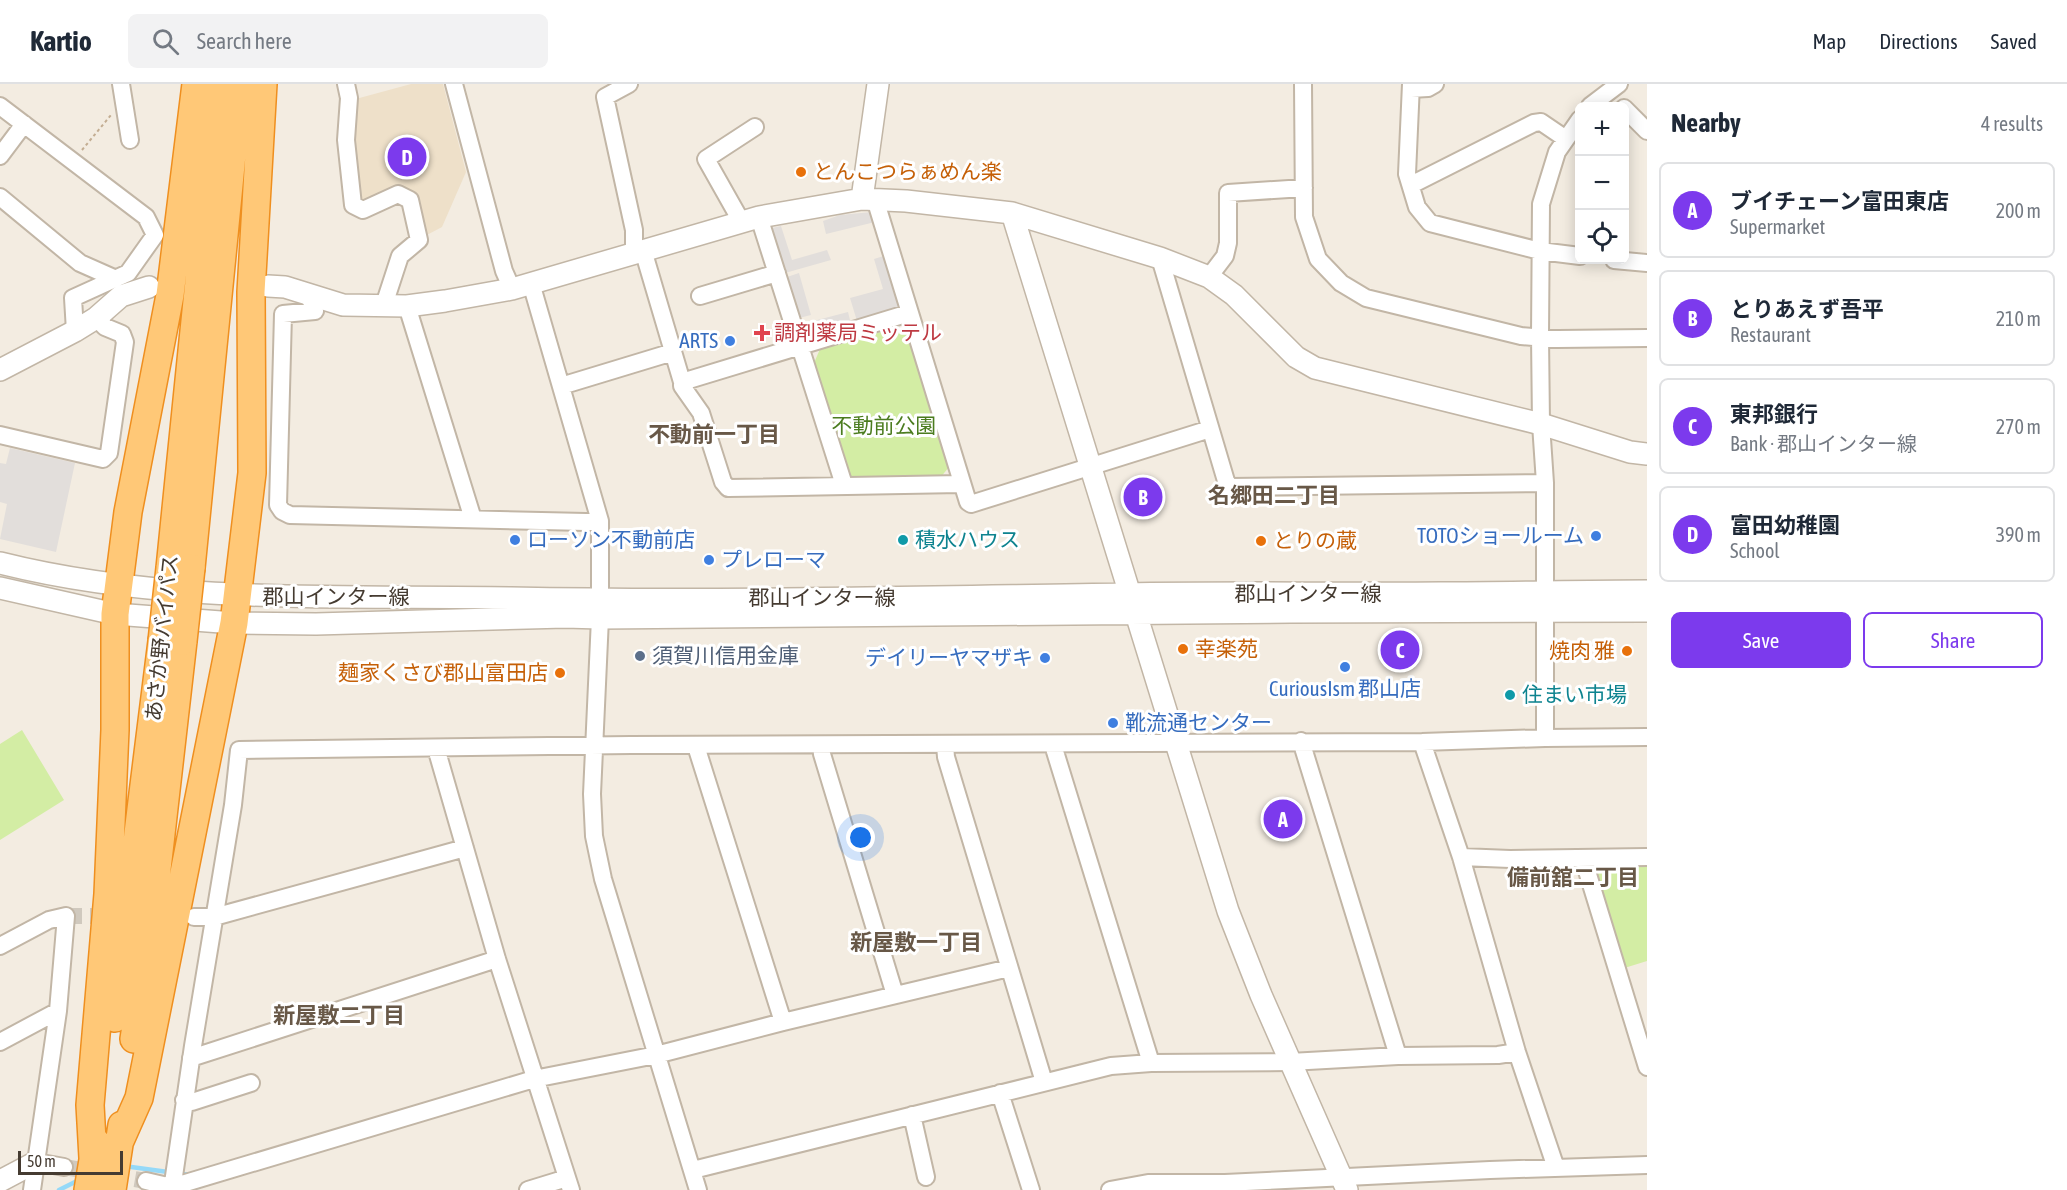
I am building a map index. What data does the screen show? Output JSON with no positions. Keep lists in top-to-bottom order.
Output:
{
  "streets": {
    "highway": ["あさか野バイパス"],
    "street": ["郡山インター線"]
  },
  "districts": [
    "不動前一丁目",
    "名郷田二丁目",
    "備前舘二丁目",
    "新屋敷一丁目",
    "新屋敷二丁目"
  ],
  "parks": ["不動前公園"],
  "places": {
    "other": [
      "とんこつらぁめん楽",
      "ARTS",
      "TOTOショールーム",
      "ローソン不動前店",
      "積水ハウス",
      "とりの蔵",
      "プレローマ",
      "幸楽苑",
      "焼肉 雅",
      "須賀川信用金庫",
      "デイリーヤマザキ",
      "CuriousIsm 郡山店",
      "麺家くさび郡山富田店",
      "住まい市場",
      "靴流通センター"
    ],
    "health": ["調剤薬局ミッテル"]
  },
  "scale_bar": "50 m",
  "page": {
    "header": "Kartio",
    "search": "Search here",
    "nav": ["Map", "Directions", "Saved"],
    "heading": ["Nearby", "4 results"],
    "map_buttons": ["+", "−"],
    "pins": [
      "D",
      "B",
      "C",
      "A"
    ],
    "list": [
      {
        "mark": "A",
        "name": "ブイチェーン富田東店",
        "note": "Supermarket",
        "value": "200 m"
      },
      {
        "mark": "B",
        "name": "とりあえず吾平",
        "note": "Restaurant",
        "value": "210 m"
      },
      {
        "mark": "C",
        "name": "東邦銀行",
        "note": "Bank · 郡山インター線",
        "value": "270 m"
      },
      {
        "mark": "D",
        "name": "富田幼稚園",
        "note": "School",
        "value": "390 m"
      }
    ],
    "buttons": ["Save", "Share"],
    "scale": "50 m"
  }
}
